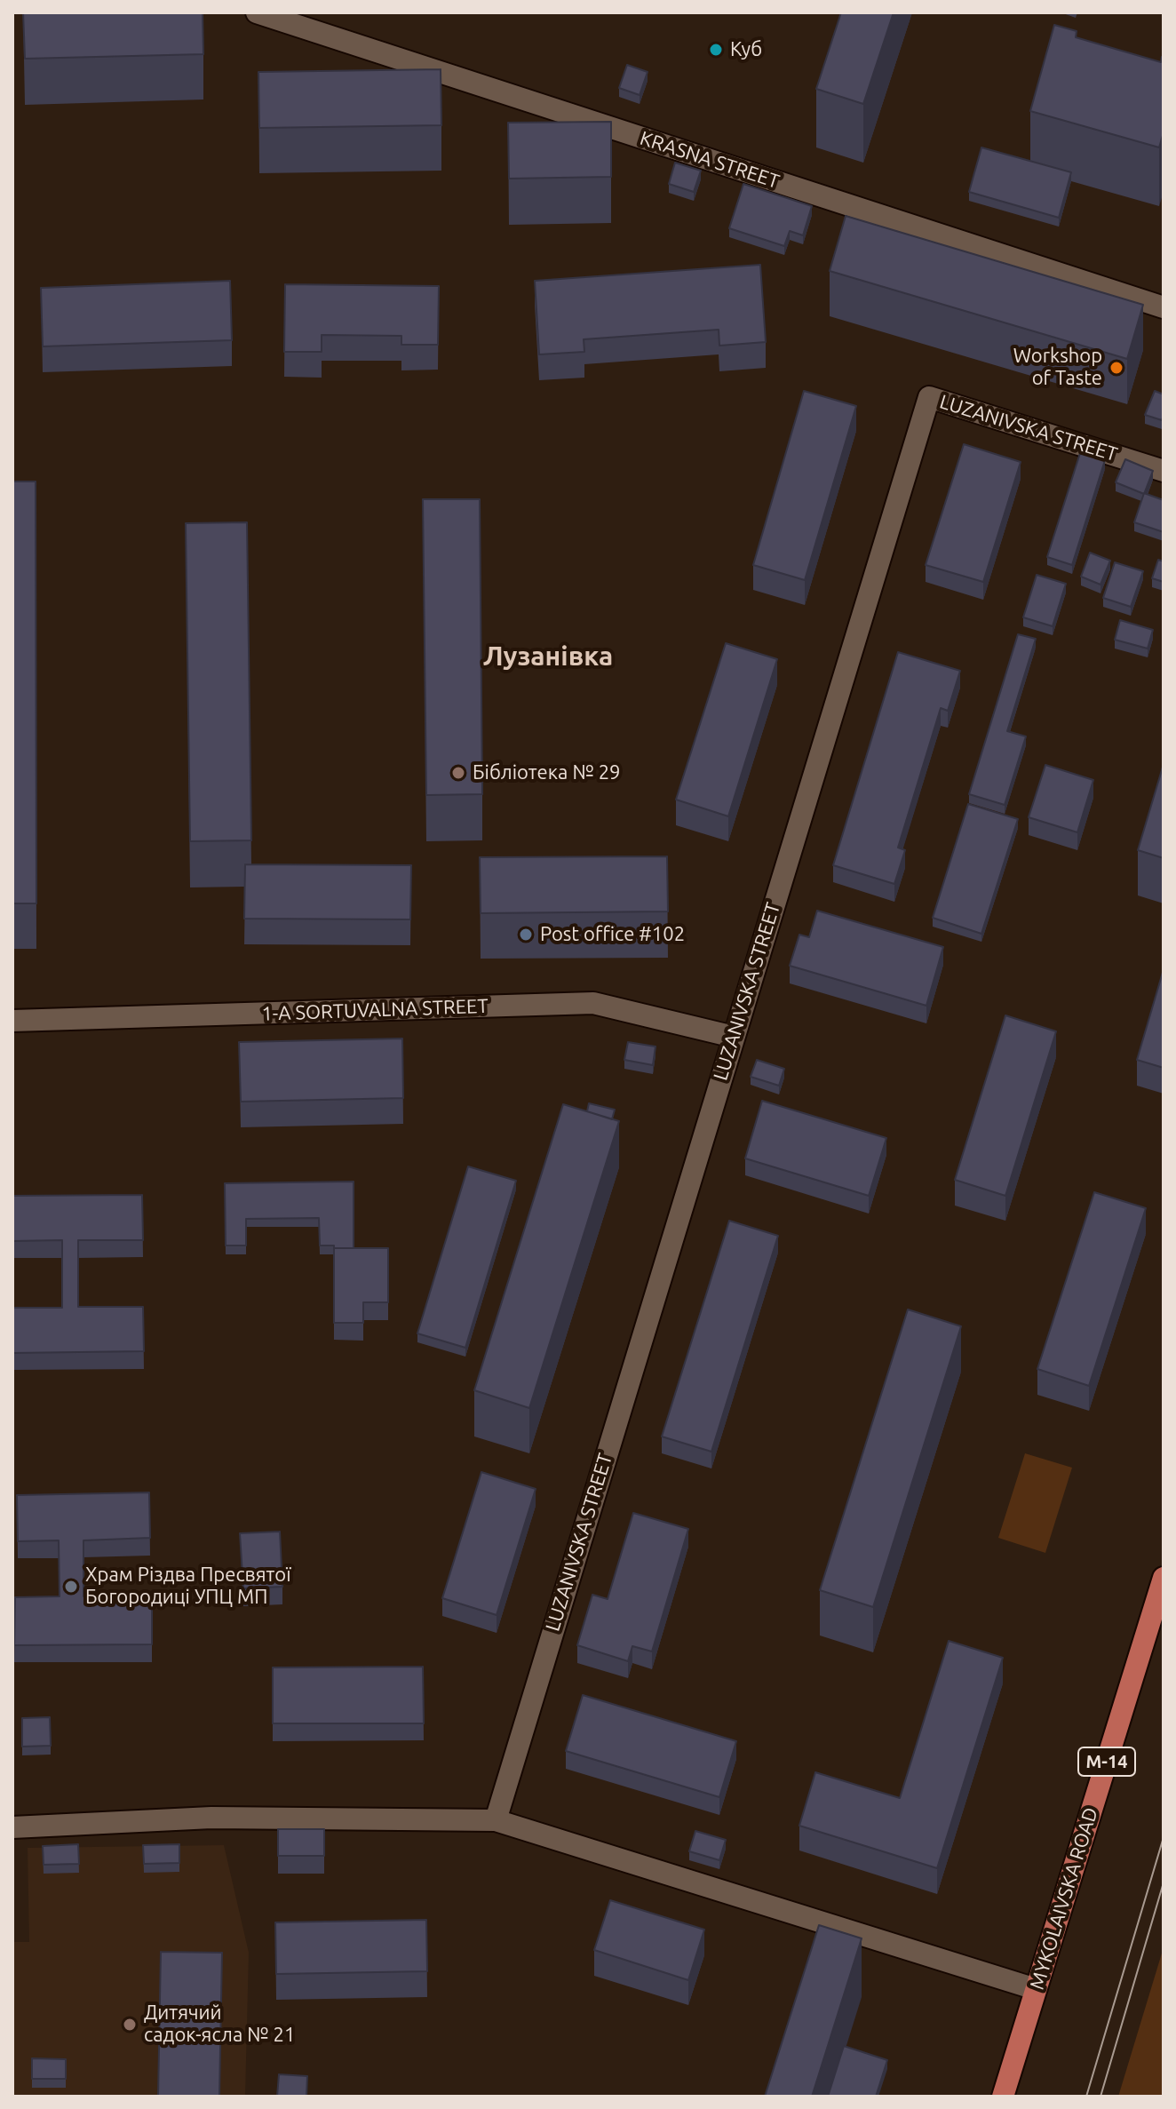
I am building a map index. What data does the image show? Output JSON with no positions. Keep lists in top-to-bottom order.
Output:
{
  "streets": {
    "main road": ["М-14", "MYKOLAIVSKA ROAD"],
    "street": ["KRASNA STREET", "LUZANIVSKA STREET", "1-A SORTUVALNA STREET"]
  },
  "crossings": [
    ["LUZANIVSKA STREET", "1-A SORTUVALNA STREET"]
  ],
  "districts": ["Лузанівка"],
  "places": [
    "Куб",
    "Workshop of Taste",
    "Бібліотека № 29",
    "Post office #102",
    "Храм Різдва Пресвятої Богородиці УПЦ МП",
    "Дитячий садок-ясла № 21"
  ]
}
